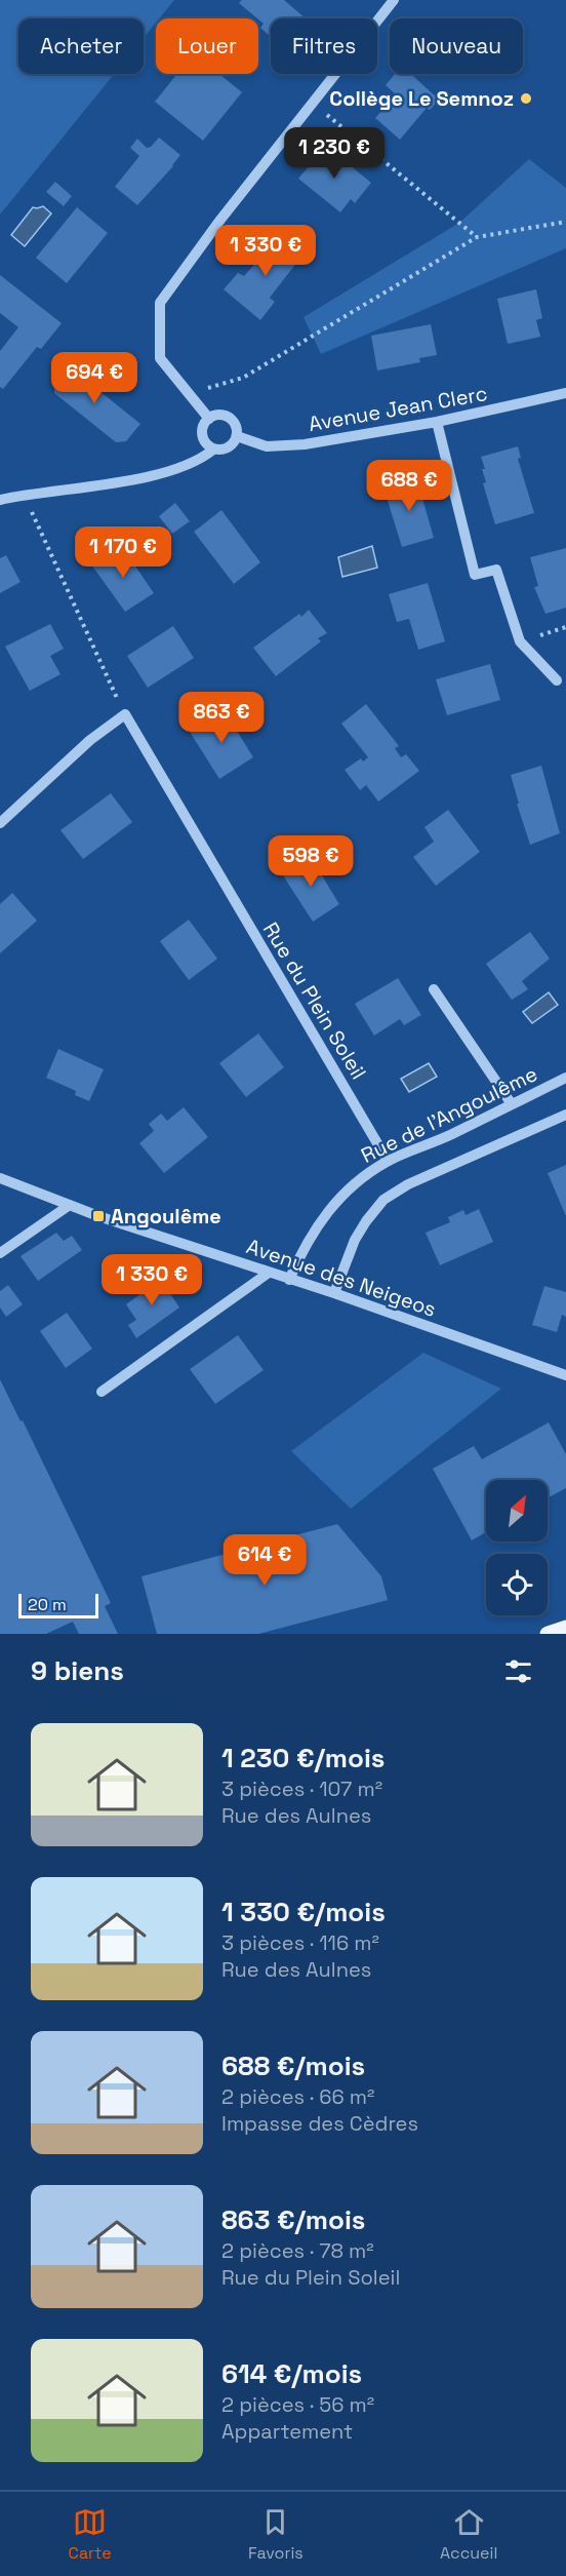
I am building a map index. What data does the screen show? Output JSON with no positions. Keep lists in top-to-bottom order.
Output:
{
  "streets": {
    "street": [
      "Avenue Jean Clerc",
      "Rue du Plein Soleil",
      "Rue de l'Angoulême",
      "Avenue des Neigeos"
    ]
  },
  "crossings": [
    ["Rue du Plein Soleil", "Rue de l'Angoulême"],
    ["Rue de l'Angoulême", "Avenue des Neigeos"]
  ],
  "places": {
    "other": ["Collège Le Semnoz"],
    "transit": ["Angoulême"]
  },
  "scale_bar": "20 m",
  "north": "top right",
  "page": {
    "chip": [
      "Acheter",
      "Louer",
      "Filtres",
      "Nouveau"
    ],
    "price": [
      "1 230 €",
      "1 330 €",
      "694 €",
      "688 €",
      "1 170 €",
      "863 €",
      "598 €",
      "1 330 €",
      "614 €"
    ],
    "scale": "20 m",
    "heading": "9 biens",
    "list": [
      {
        "name": "1 230 €/mois",
        "note": "3 pièces · 107 m² · Rue des Aulnes"
      },
      {
        "name": "1 330 €/mois",
        "note": "3 pièces · 116 m² · Rue des Aulnes"
      },
      {
        "name": "688 €/mois",
        "note": "2 pièces · 66 m² · Impasse des Cèdres"
      },
      {
        "name": "863 €/mois",
        "note": "2 pièces · 78 m² · Rue du Plein Soleil"
      },
      {
        "name": "614 €/mois",
        "note": "2 pièces · 56 m² · Appartement"
      }
    ],
    "tabs": ["Carte", "Favoris", "Accueil"]
  }
}
